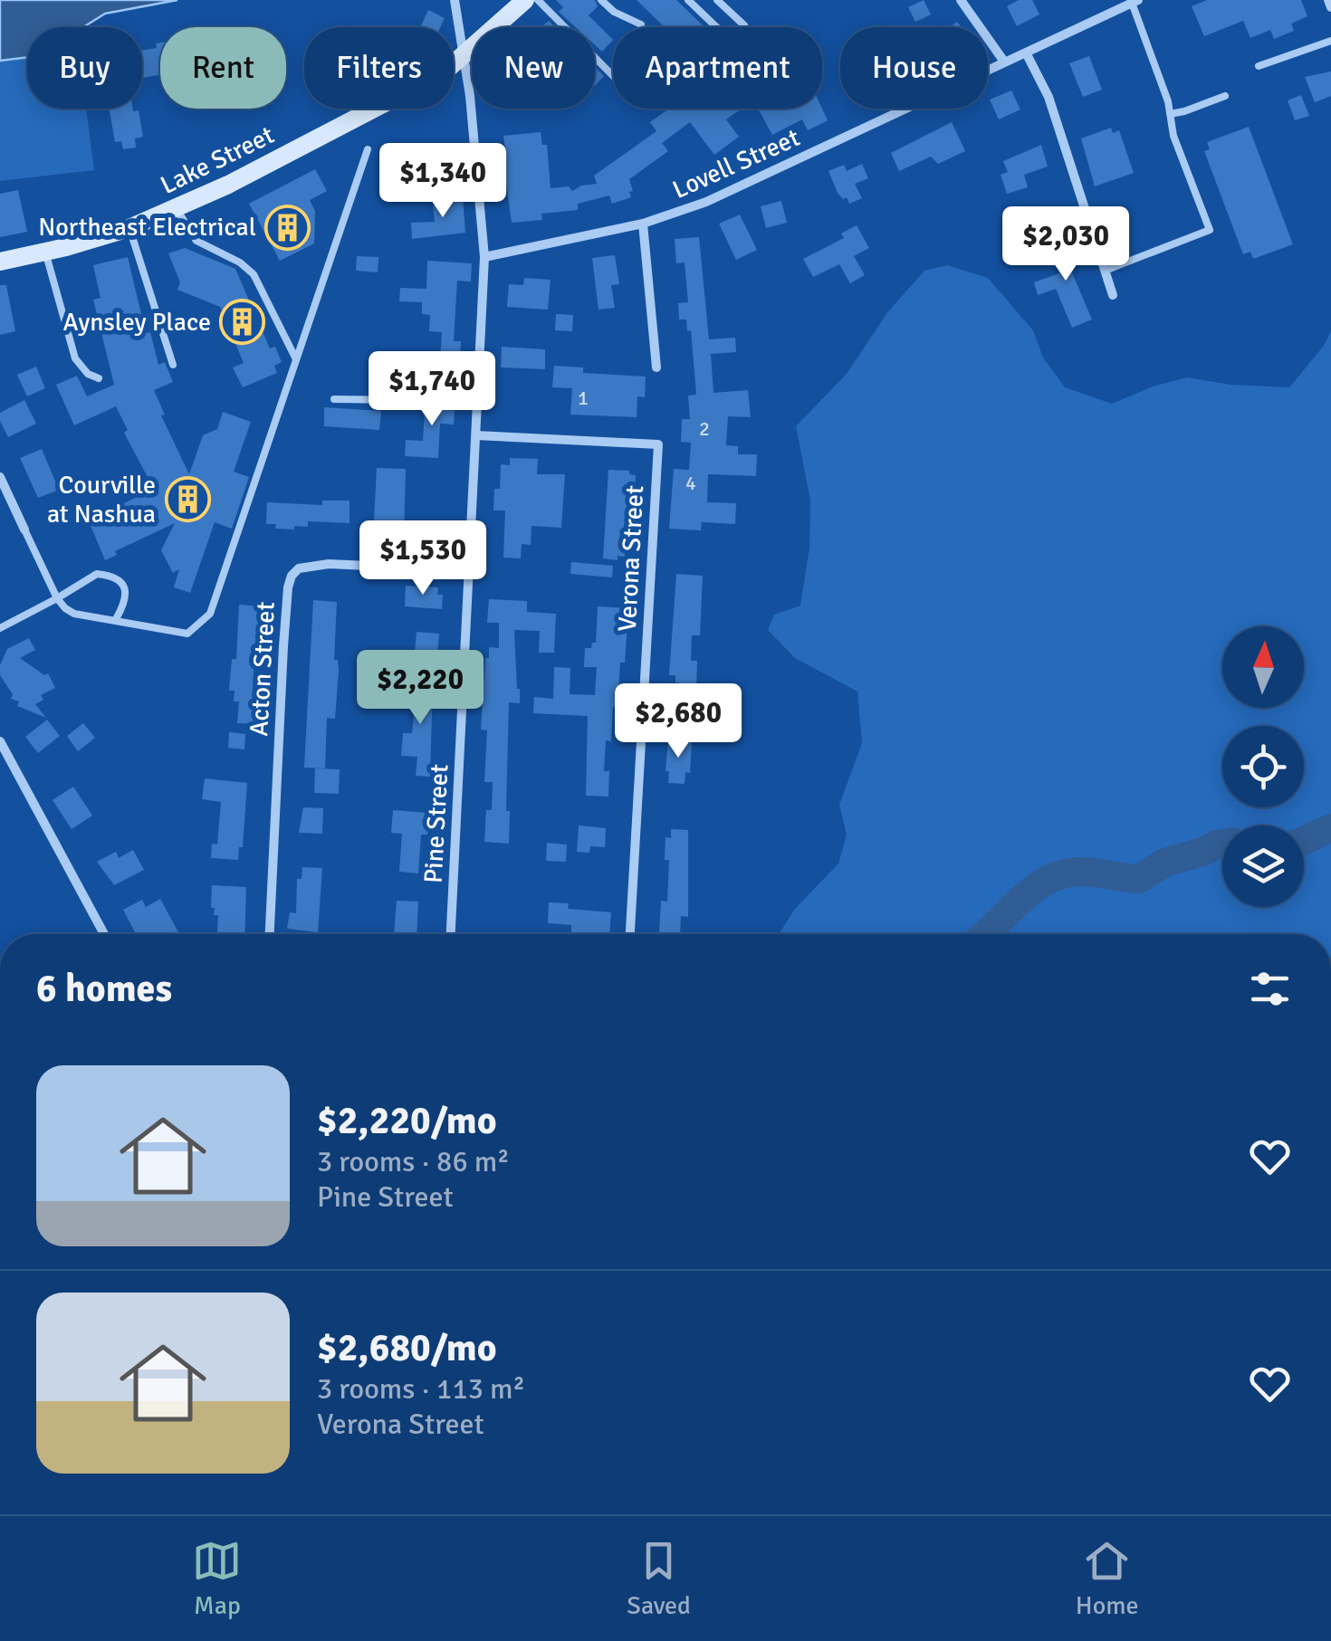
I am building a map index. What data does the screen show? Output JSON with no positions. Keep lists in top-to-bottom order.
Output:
{
  "streets": {
    "street": [
      "Lake Street",
      "Lovell Street",
      "Verona Street",
      "Acton Street",
      "Pine Street"
    ]
  },
  "crossings": [
    ["Lake Street", "Pine Street"],
    ["Lovell Street", "Pine Street"],
    ["Verona Street", "Pine Street"],
    ["Acton Street", "Pine Street"]
  ],
  "places": {
    "building": ["Northeast Electrical", "Aynsley Place", "Courville at Nashua"]
  },
  "house_numbers": ["1", "2", "4"],
  "north": "top",
  "page": {
    "chip": [
      "Buy",
      "Rent",
      "Filters",
      "New",
      "Apartment",
      "House"
    ],
    "price": [
      "$1,340",
      "$2,030",
      "$1,740",
      "$1,530",
      "$2,220",
      "$2,680"
    ],
    "heading": "6 homes",
    "list": [
      {
        "name": "$2,220/mo",
        "note": "3 rooms · 86 m² · Pine Street"
      },
      {
        "name": "$2,680/mo",
        "note": "3 rooms · 113 m² · Verona Street"
      }
    ],
    "tabs": ["Map", "Saved", "Home"]
  }
}
